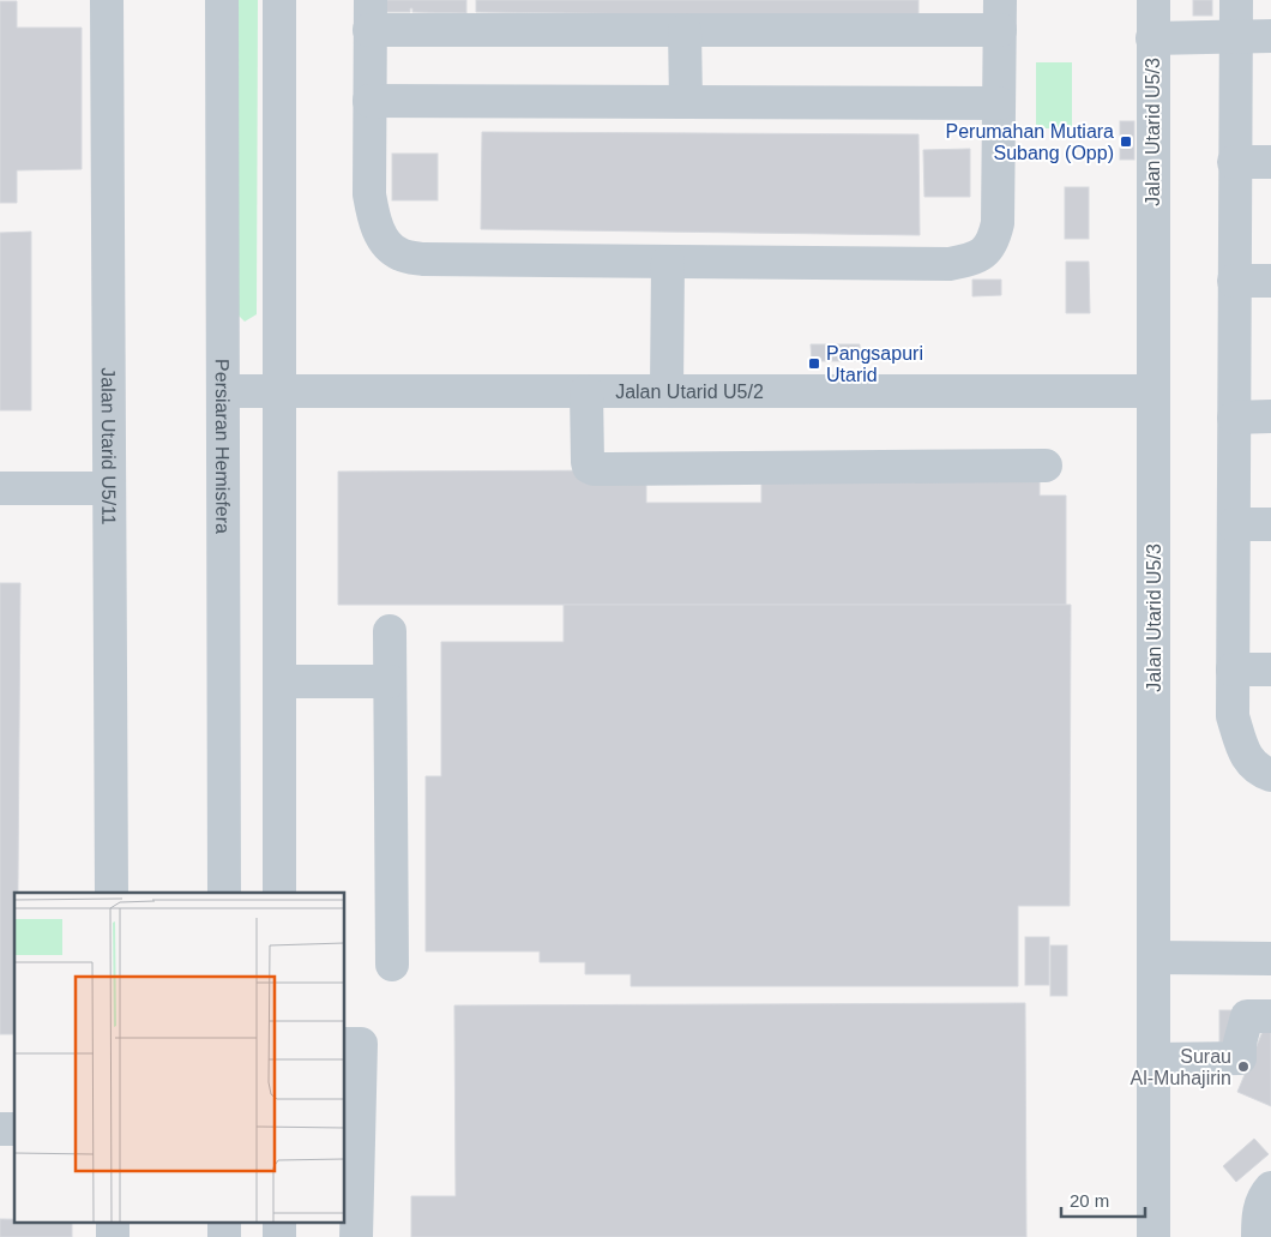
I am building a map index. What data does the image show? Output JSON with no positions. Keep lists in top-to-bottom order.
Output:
{
  "streets": {
    "street": [
      "Jalan Utarid U5/3",
      "Jalan Utarid U5/2",
      "Jalan Utarid U5/11",
      "Persiaran Hemisfera"
    ]
  },
  "crossings": [
    ["Jalan Utarid U5/3", "Jalan Utarid U5/2"],
    ["Jalan Utarid U5/2", "Persiaran Hemisfera"]
  ],
  "places": {
    "transit": ["Perumahan Mutiara Subang (Opp)", "Pangsapuri Utarid"],
    "other": ["Surau Al-Muhajirin"]
  },
  "scale_bar": "20 m"
}
